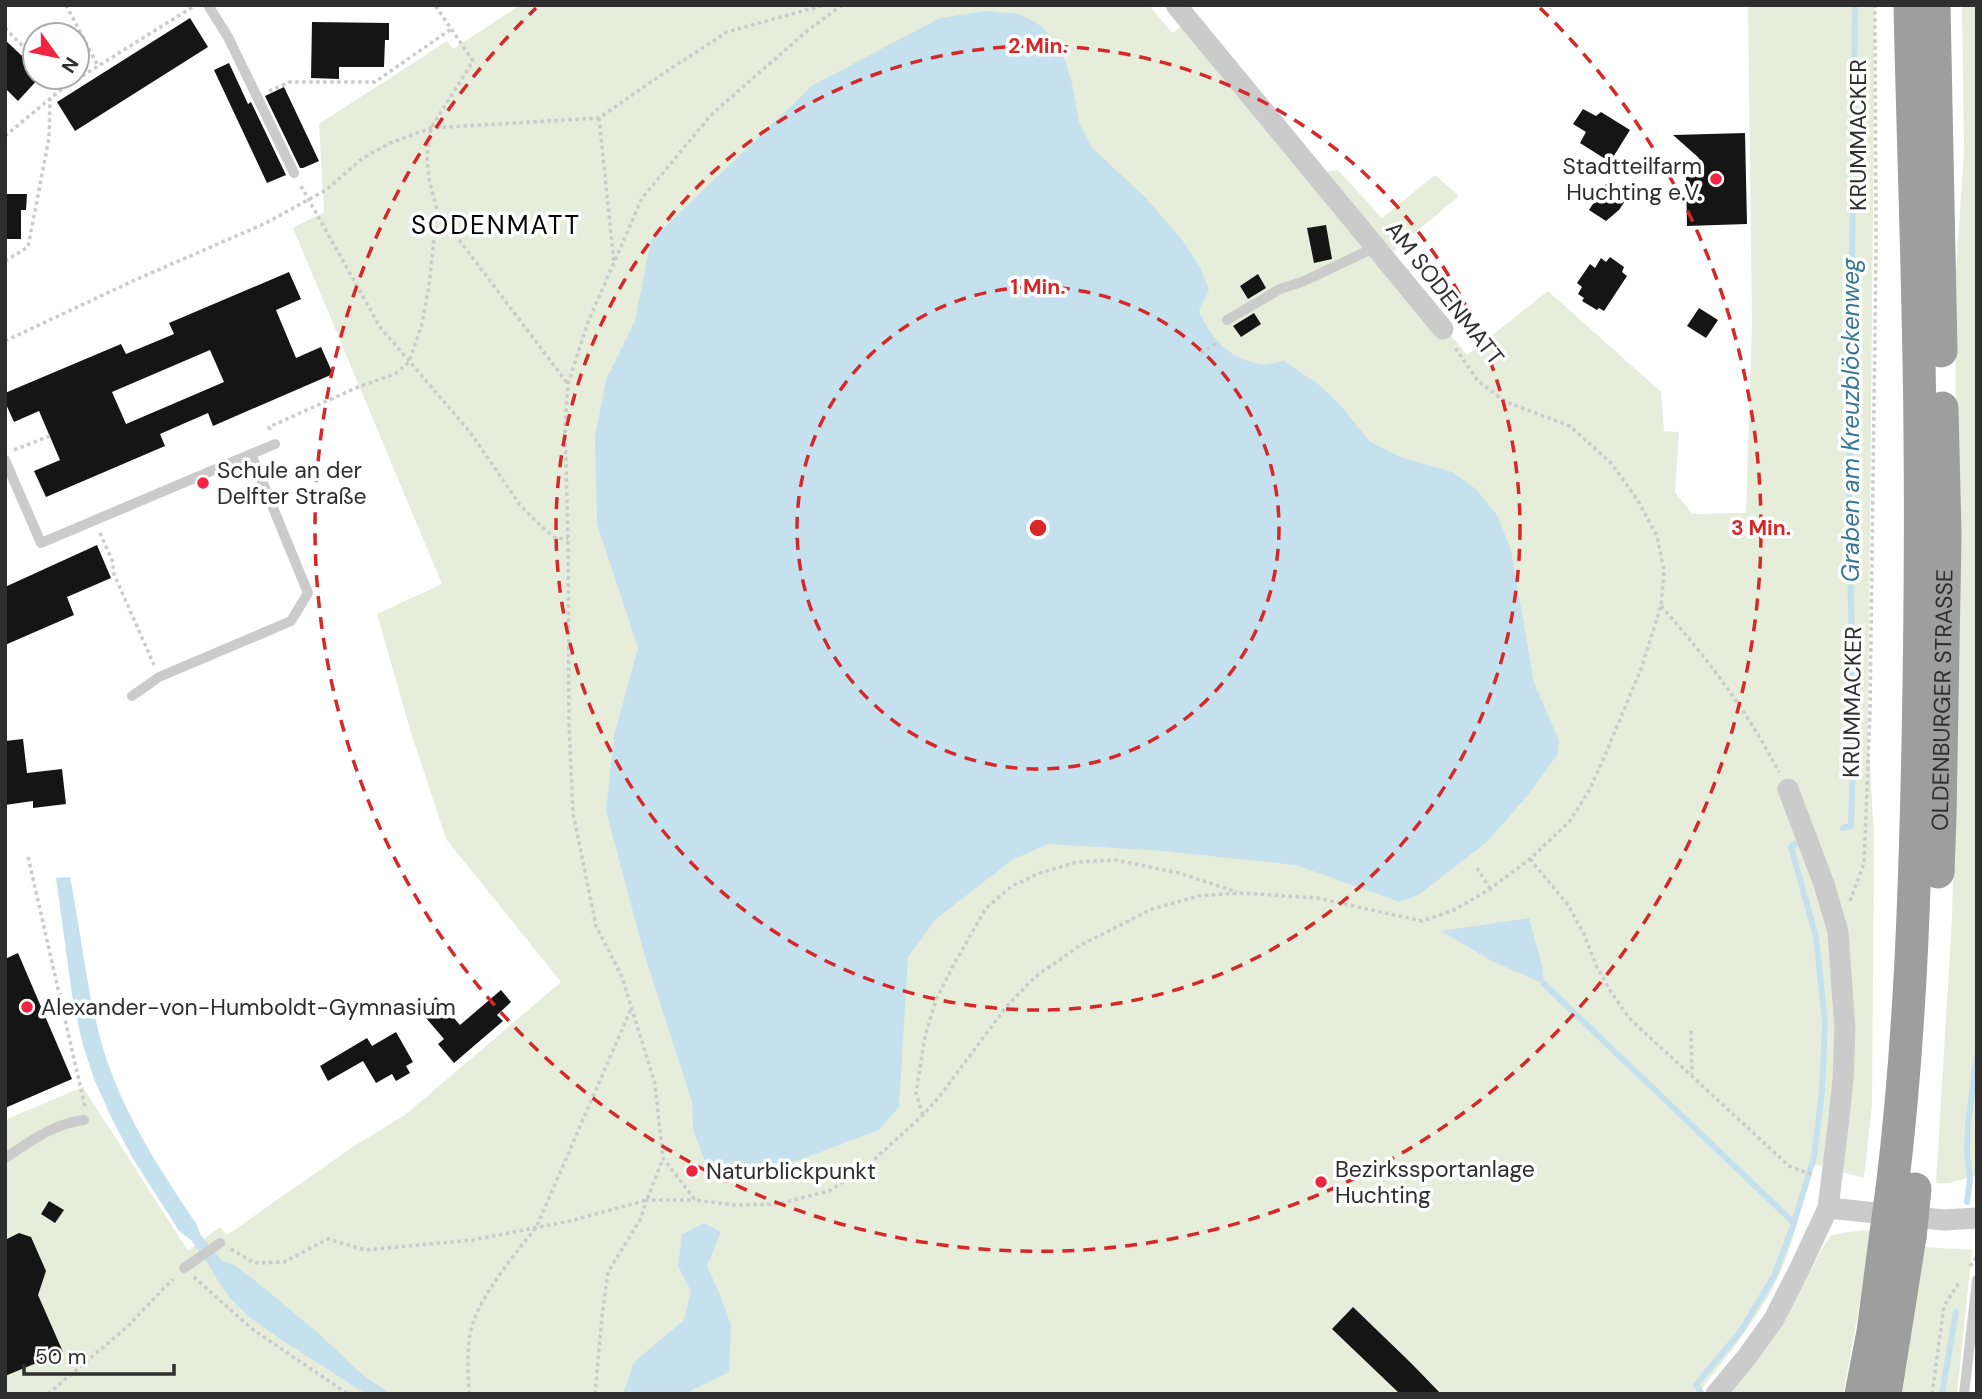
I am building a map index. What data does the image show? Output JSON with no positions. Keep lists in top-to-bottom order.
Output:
{
  "streets": {
    "highway": ["OLDENBURGER STRASSE"],
    "street": ["AM SODENMATT"],
    "path": ["KRUMMACKER"]
  },
  "districts": ["SODENMATT"],
  "water": ["Graben am Kreuzblöckenweg"],
  "places": [
    "Stadtteilfarm Huchting e.V.",
    "Schule an der Delfter Straße",
    "Alexander-von-Humboldt-Gymnasium",
    "Naturblickpunkt",
    "Bezirkssportanlage Huchting"
  ],
  "scale_bar": "50 m",
  "north": "bottom right",
  "rings": ["2 Min.", "1 Min.", "3 Min."]
}
